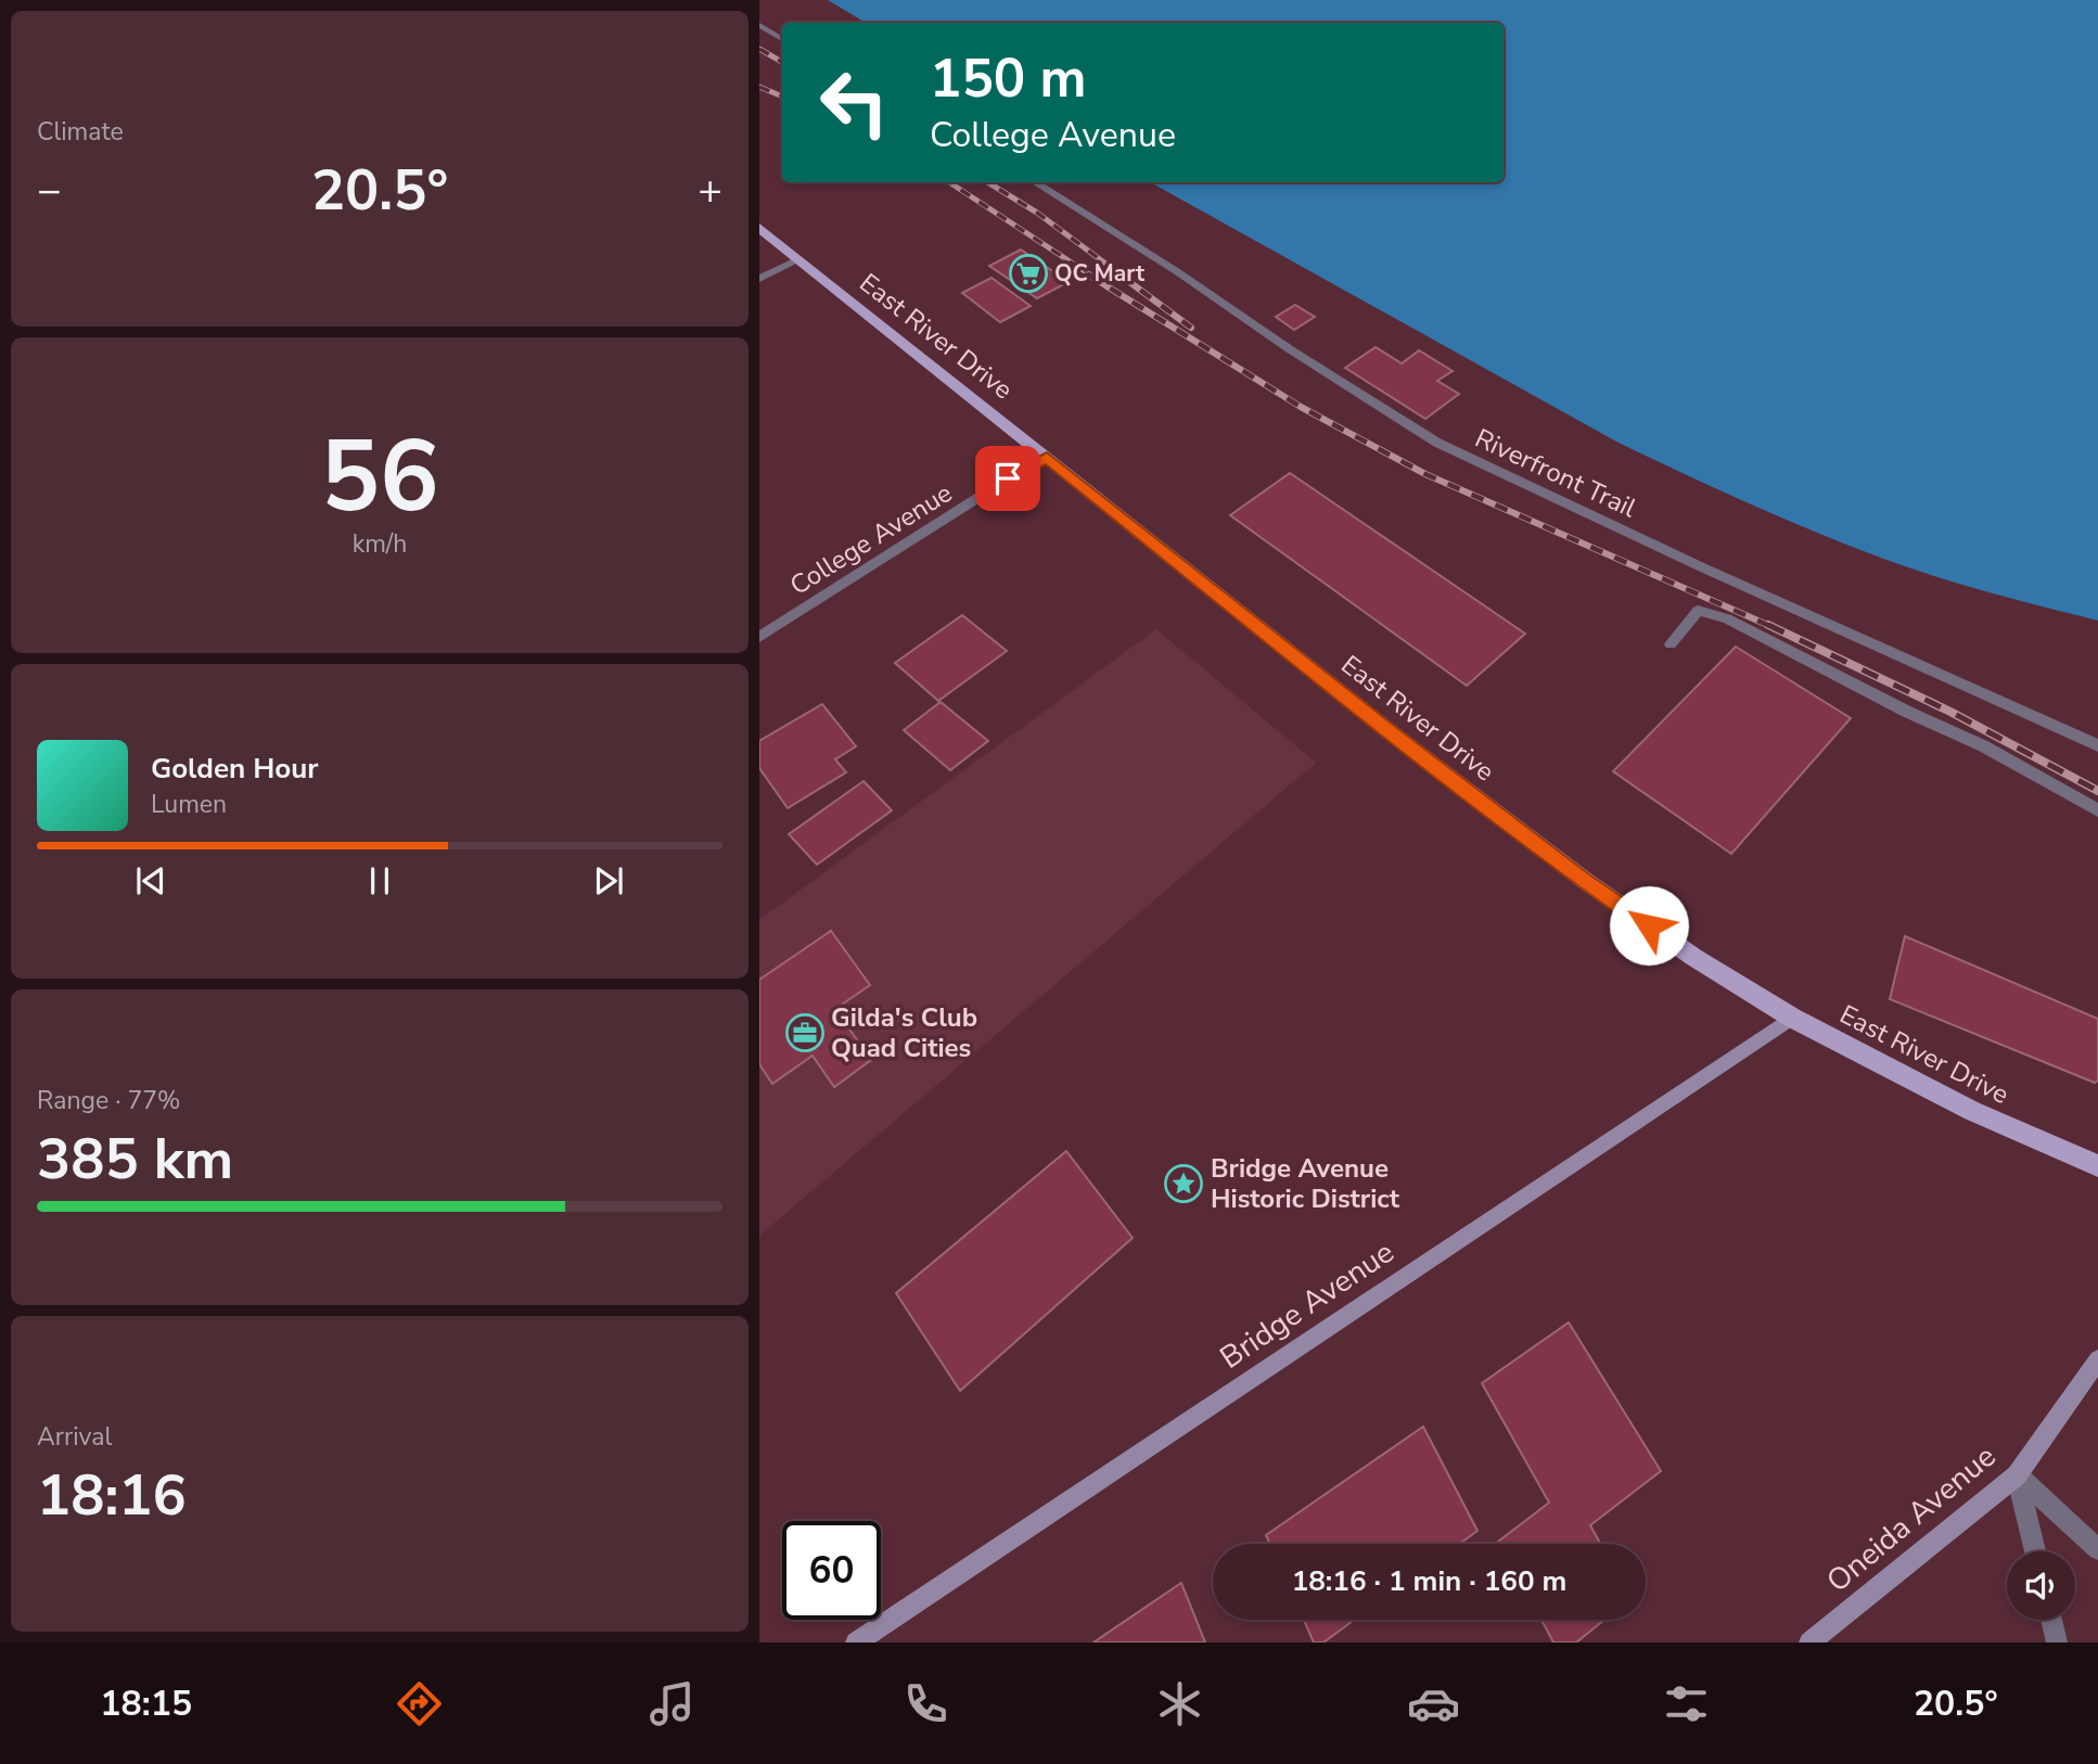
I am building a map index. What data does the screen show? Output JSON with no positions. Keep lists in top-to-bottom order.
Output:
{
  "streets": {
    "main road": ["East River Drive"],
    "street": [
      "Riverfront Trail",
      "College Avenue",
      "Bridge Avenue",
      "Oneida Avenue"
    ]
  },
  "crossings": [
    ["East River Drive", "College Avenue"],
    ["East River Drive", "Bridge Avenue"]
  ],
  "places": {
    "supermarket": ["QC Mart"],
    "office": ["Gilda's Club Quad Cities"],
    "place": ["Bridge Avenue Historic District"]
  },
  "page": {
    "tile": [
      "Climate",
      ["56", "km/h"],
      ["Range · 77%", "385 km"],
      ["Arrival", "18:16"]
    ],
    "turn": ["150 m", "College Avenue"],
    "heat": ["−", "20.5°", "+"],
    "song": ["Golden Hour", "Lumen"],
    "limit": "60",
    "trip": "18:16 · 1 min · 160 m",
    "tabs": ["18:15", "20.5°"]
  }
}
